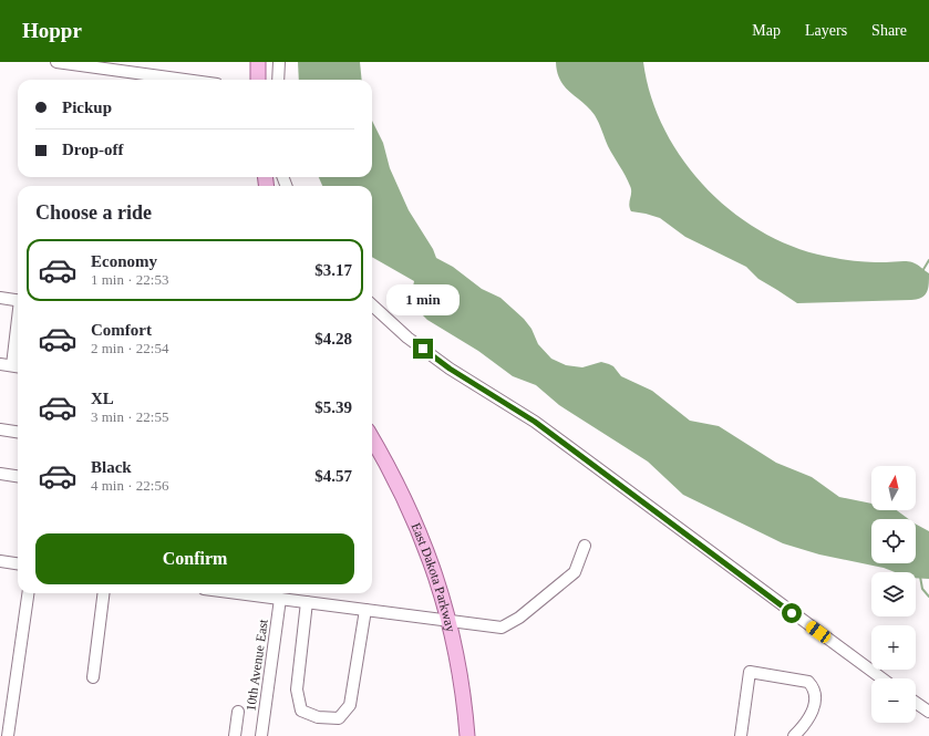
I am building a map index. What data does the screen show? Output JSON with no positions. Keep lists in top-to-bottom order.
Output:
{
  "streets": {
    "main road": ["East Dakota Parkway"],
    "street": ["10th Avenue East"]
  },
  "north": "top",
  "page": {
    "header": "Hoppr",
    "nav": ["Map", "Layers", "Share"],
    "banner": ["Pickup", "Drop-off"],
    "heading": "Choose a ride",
    "list": [
      {
        "name": "Economy",
        "note": "1 min · 22:53",
        "value": "$3.17"
      },
      {
        "name": "Comfort",
        "note": "2 min · 22:54",
        "value": "$4.28"
      },
      {
        "name": "XL",
        "note": "3 min · 22:55",
        "value": "$5.39"
      },
      {
        "name": "Black",
        "note": "4 min · 22:56",
        "value": "$4.57"
      }
    ],
    "bubble": "1 min",
    "map_buttons": ["+", "−"],
    "buttons": "Confirm"
  }
}
